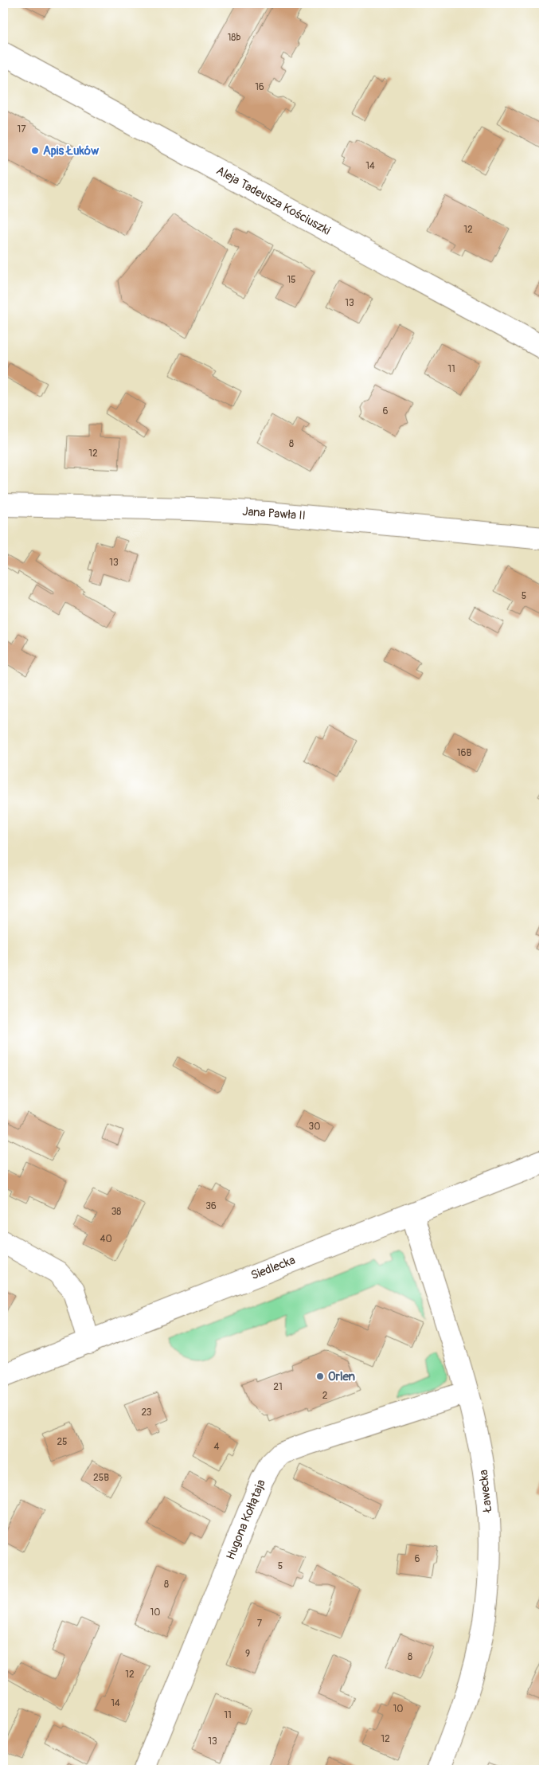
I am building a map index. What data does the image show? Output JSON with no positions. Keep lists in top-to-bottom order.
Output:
{
  "streets": {
    "street": [
      "Aleja Tadeusza Kościuszki",
      "Jana Pawła II",
      "Siedlecka",
      "Ławecka",
      "Hugona Kołłątaja"
    ]
  },
  "crossings": [
    ["Siedlecka", "Ławecka"],
    ["Ławecka", "Hugona Kołłątaja"]
  ],
  "places": ["Apis Łuków", "Orlen"],
  "house_numbers": [
    "18b",
    "16",
    "17",
    "14",
    "12",
    "15",
    "13",
    "11",
    "6",
    "8",
    "12",
    "13",
    "5",
    "16B",
    "30",
    "36",
    "38",
    "40",
    "21",
    "2",
    "23",
    "25",
    "4",
    "25B",
    "6",
    "5",
    "8",
    "10",
    "7",
    "9",
    "8",
    "12",
    "14",
    "10",
    "11",
    "12",
    "13"
  ]
}
